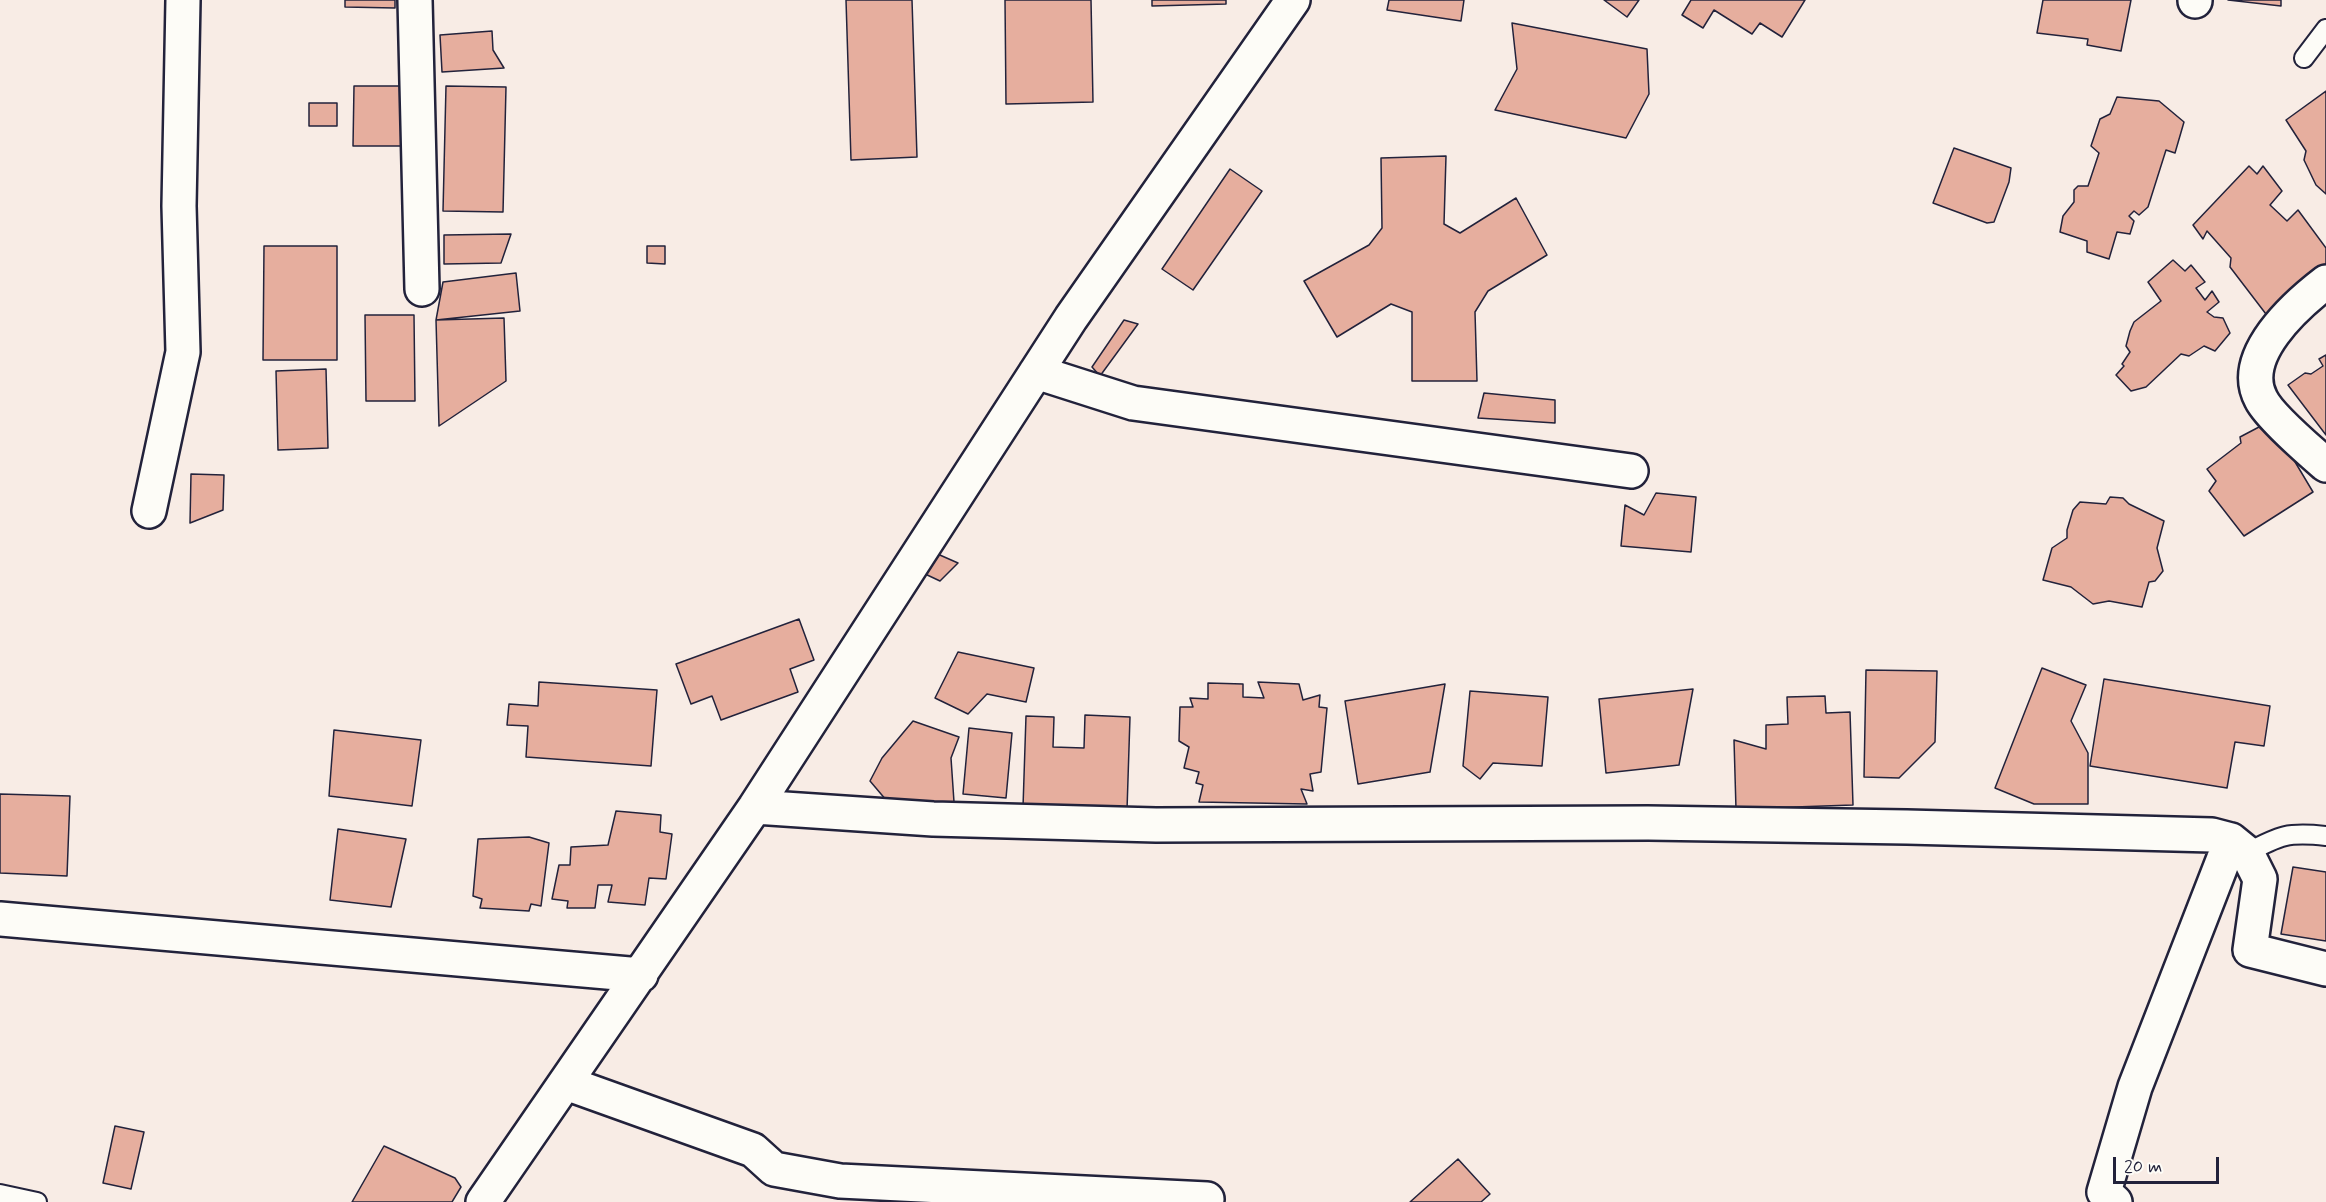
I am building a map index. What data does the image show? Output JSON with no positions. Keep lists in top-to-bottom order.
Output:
{
  "scale_bar": "20 m"
}
